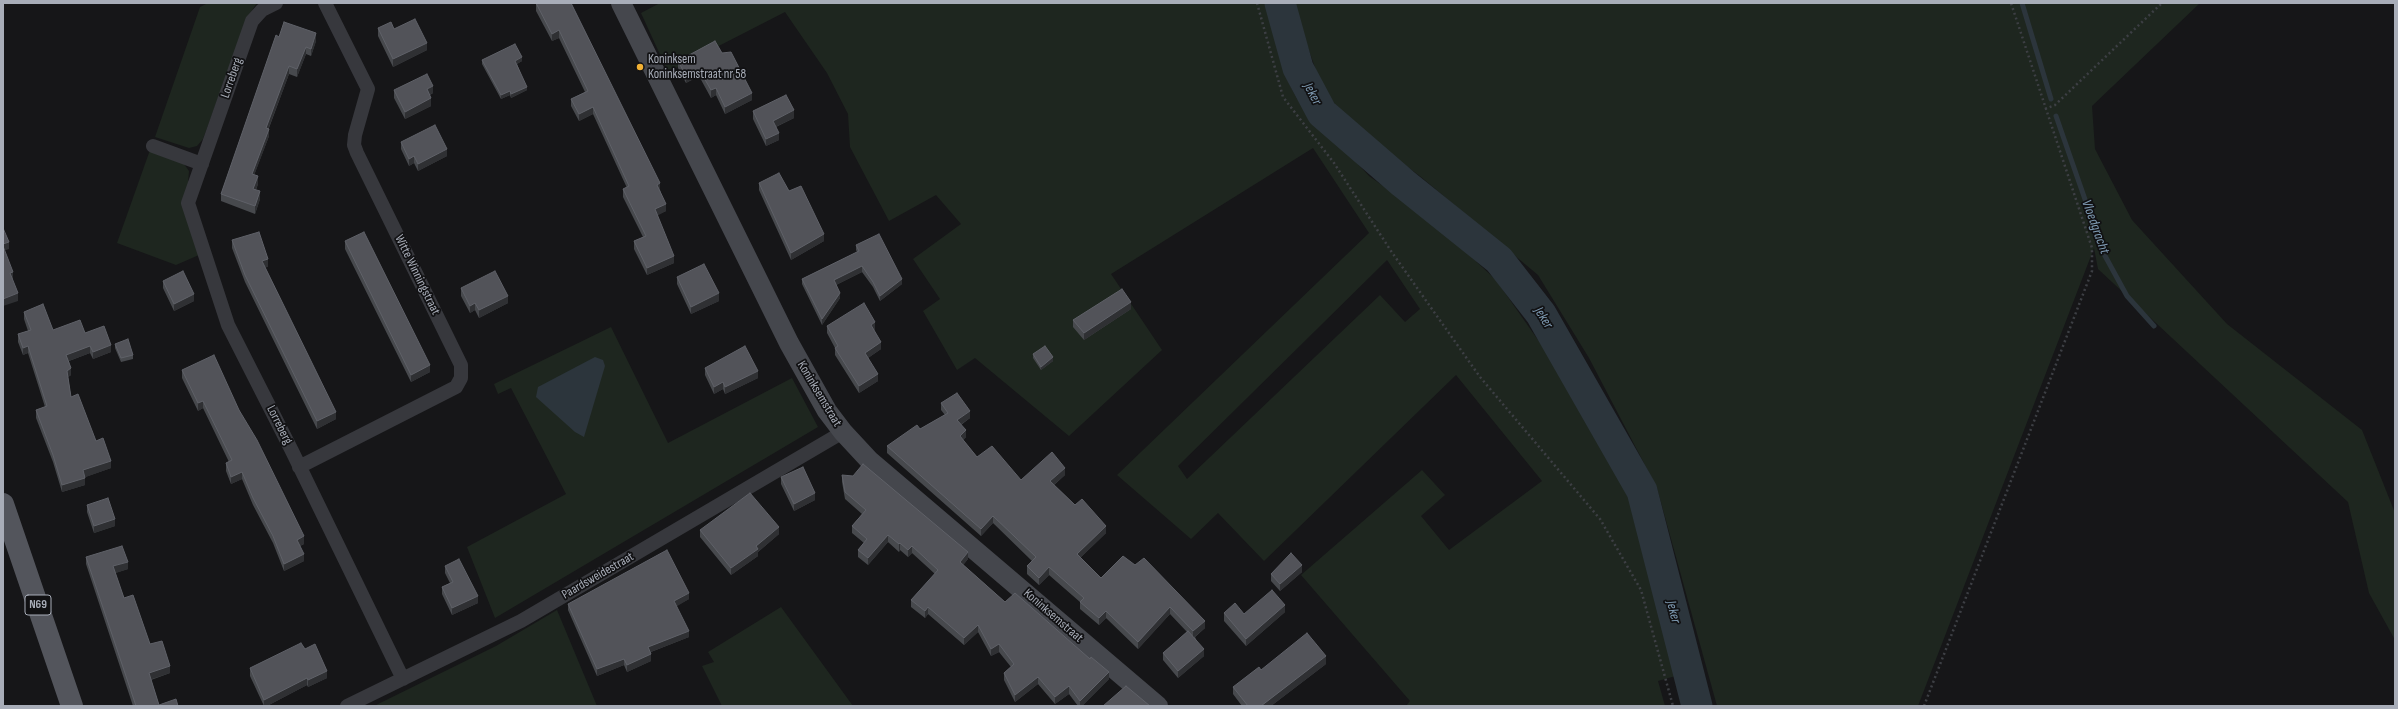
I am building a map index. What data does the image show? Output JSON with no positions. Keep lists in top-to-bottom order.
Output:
{
  "streets": {
    "main road": ["N69"],
    "street": [
      "Lorreberg",
      "Witte Winningstraat",
      "Koninksemstraat",
      "Paardsweidestraat"
    ]
  },
  "crossings": [
    ["Lorreberg", "Witte Winningstraat"],
    ["Lorreberg", "Paardsweidestraat"],
    ["Koninksemstraat", "Paardsweidestraat"]
  ],
  "water": ["Jeker", "Vloedgracht"],
  "places": ["Koninksem Koninksemstraat nr 58"]
}
